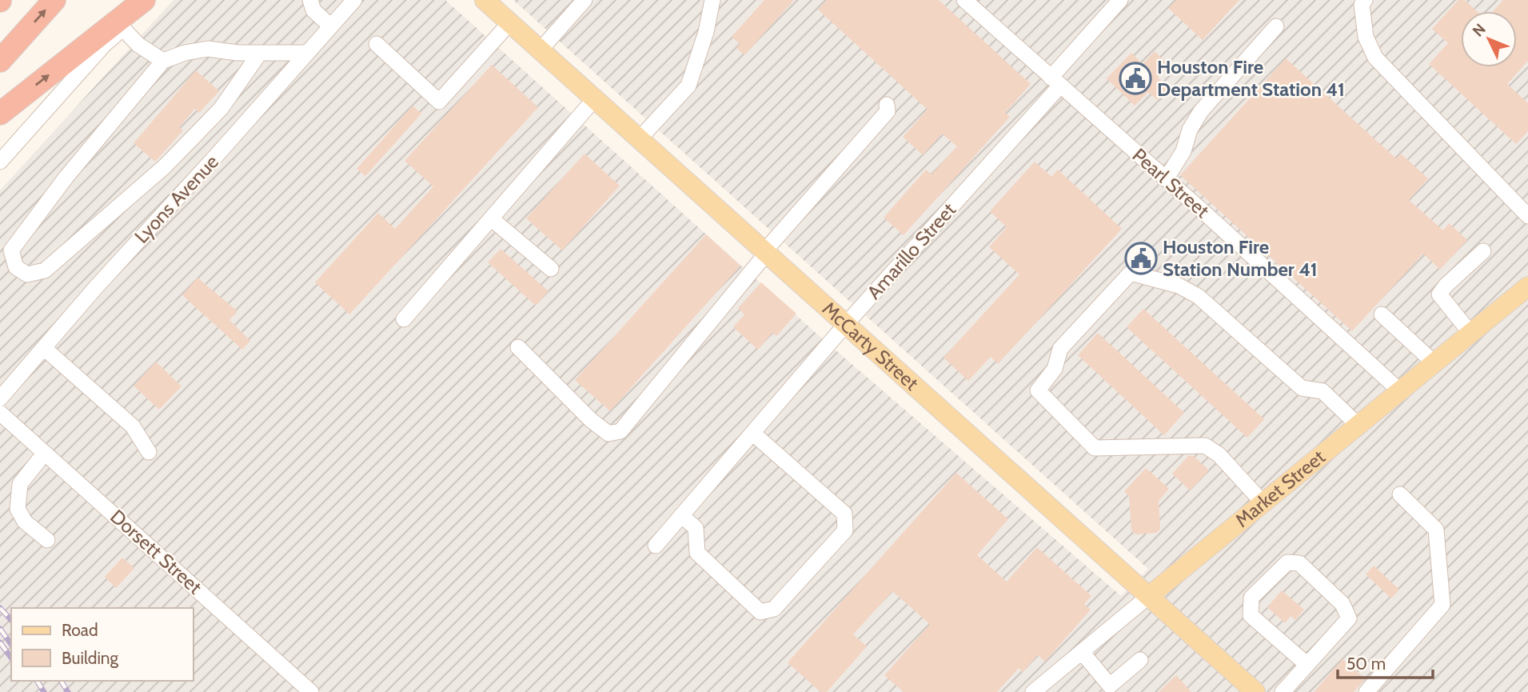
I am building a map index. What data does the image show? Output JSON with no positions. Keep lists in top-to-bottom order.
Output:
{
  "streets": {
    "main road": ["McCarty Street", "Market Street"],
    "street": [
      "Pearl Street",
      "Lyons Avenue",
      "Amarillo Street",
      "Dorsett Street"
    ]
  },
  "crossings": [
    ["Pearl Street", "Amarillo Street"],
    ["Pearl Street", "Market Street"],
    ["Amarillo Street", "McCarty Street"],
    ["McCarty Street", "Market Street"]
  ],
  "places": {
    "public building": ["Houston Fire Department Station 41", "Houston Fire Station Number 41"]
  },
  "legend": ["Road", "Building"],
  "scale_bar": "50 m",
  "north": "top left"
}
